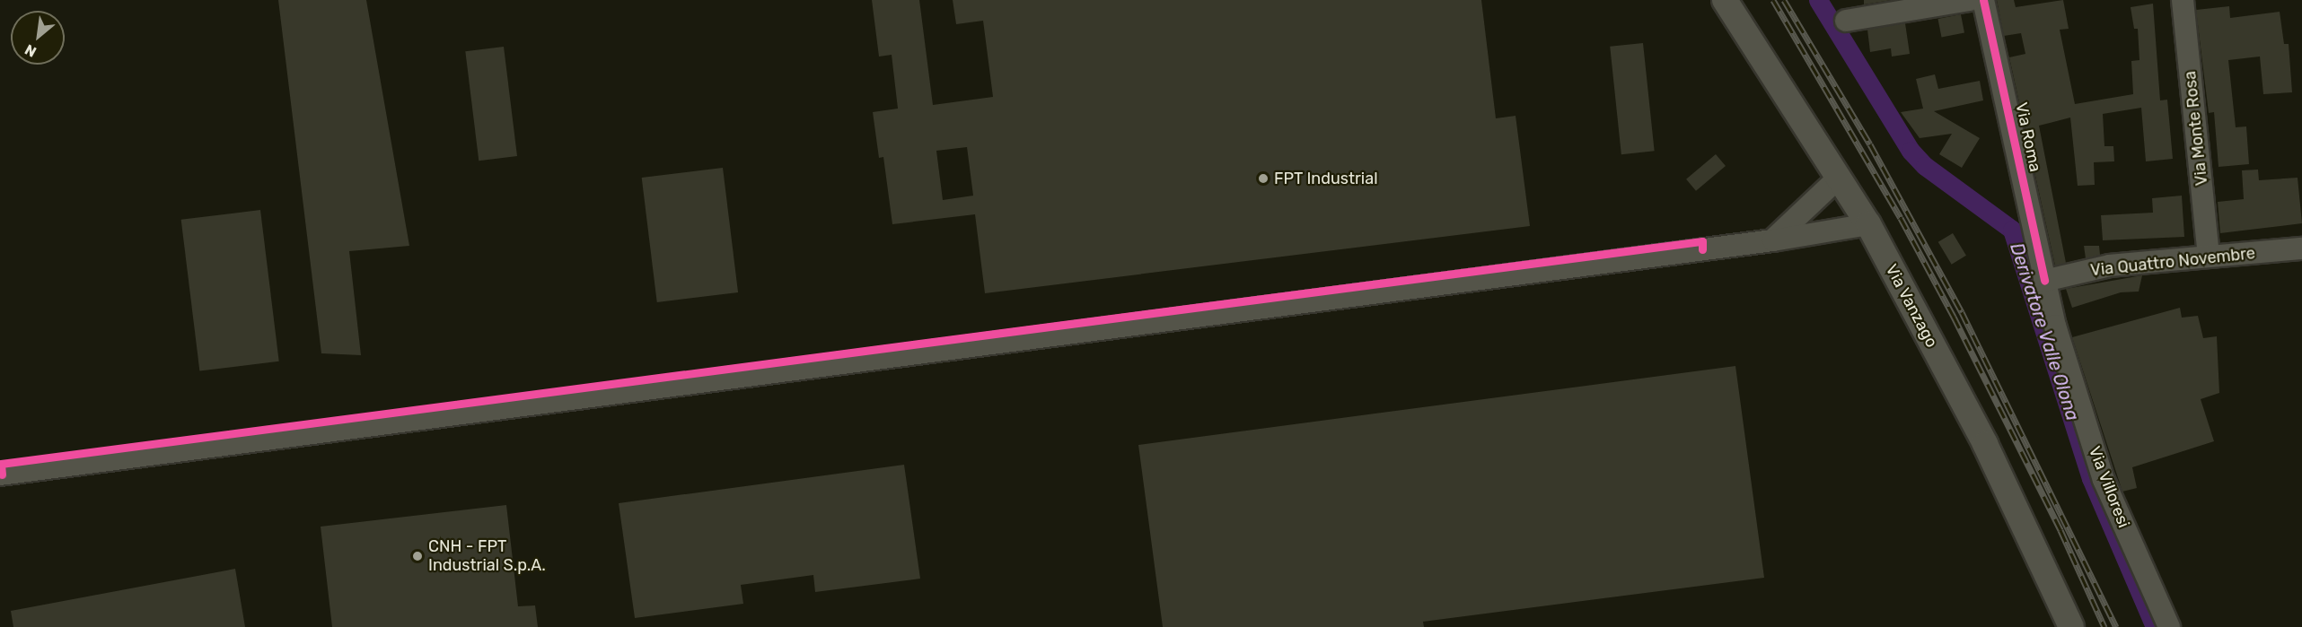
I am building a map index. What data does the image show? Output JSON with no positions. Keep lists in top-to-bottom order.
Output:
{
  "streets": {
    "street": [
      "Via Monte Rosa",
      "Via Roma",
      "Via Quattro Novembre",
      "Via Vanzago",
      "Via Villoresi"
    ]
  },
  "crossings": [
    ["Via Monte Rosa", "Via Quattro Novembre"],
    ["Via Roma", "Via Quattro Novembre"],
    ["Via Roma", "Via Villoresi"],
    ["Via Quattro Novembre", "Via Villoresi"]
  ],
  "water": ["Derivatore Valle Olona"],
  "places": ["FPT Industrial", "CNH - FPT Industrial S.p.A."],
  "north": "bottom left"
}
